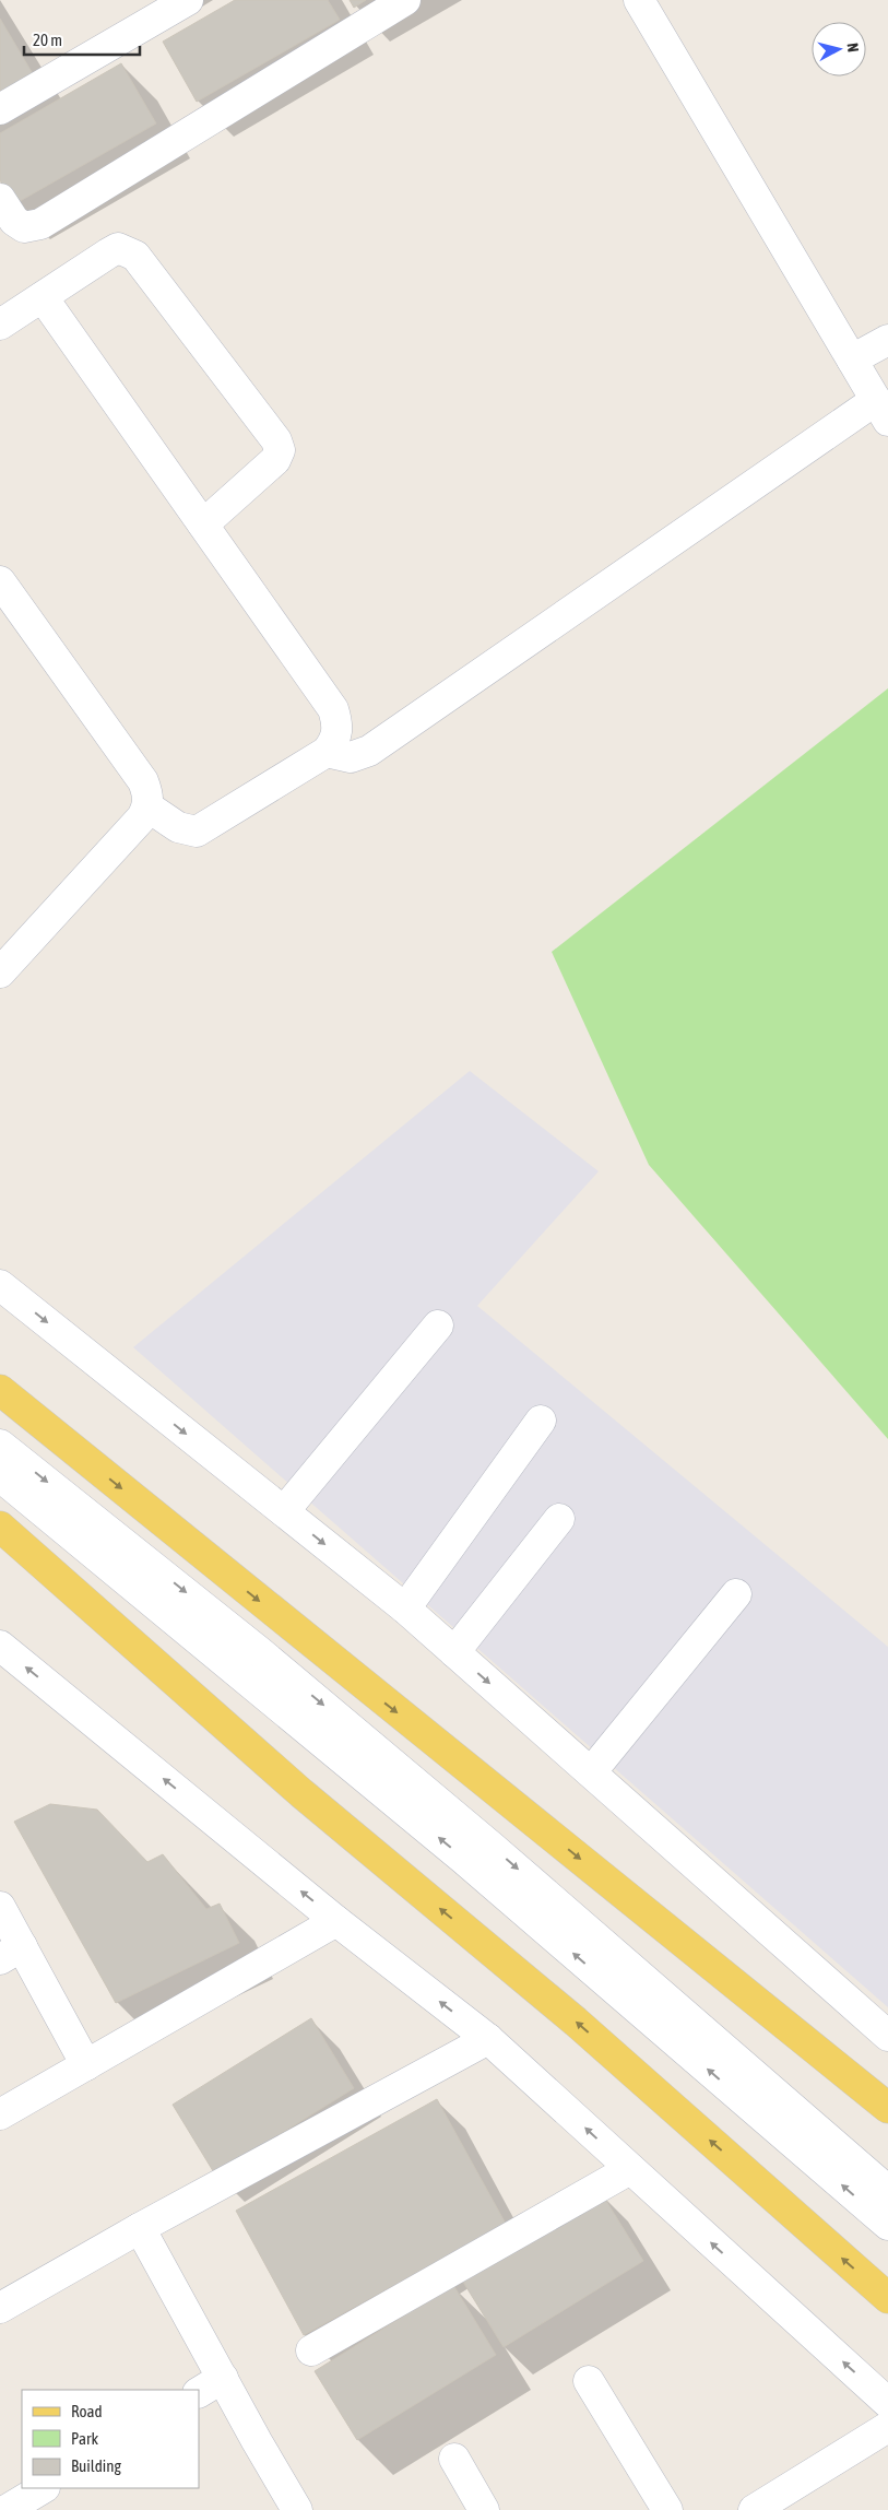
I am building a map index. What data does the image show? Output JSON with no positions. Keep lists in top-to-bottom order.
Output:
{
  "legend": ["Road", "Park", "Building"],
  "scale_bar": "20 m",
  "north": "right"
}
